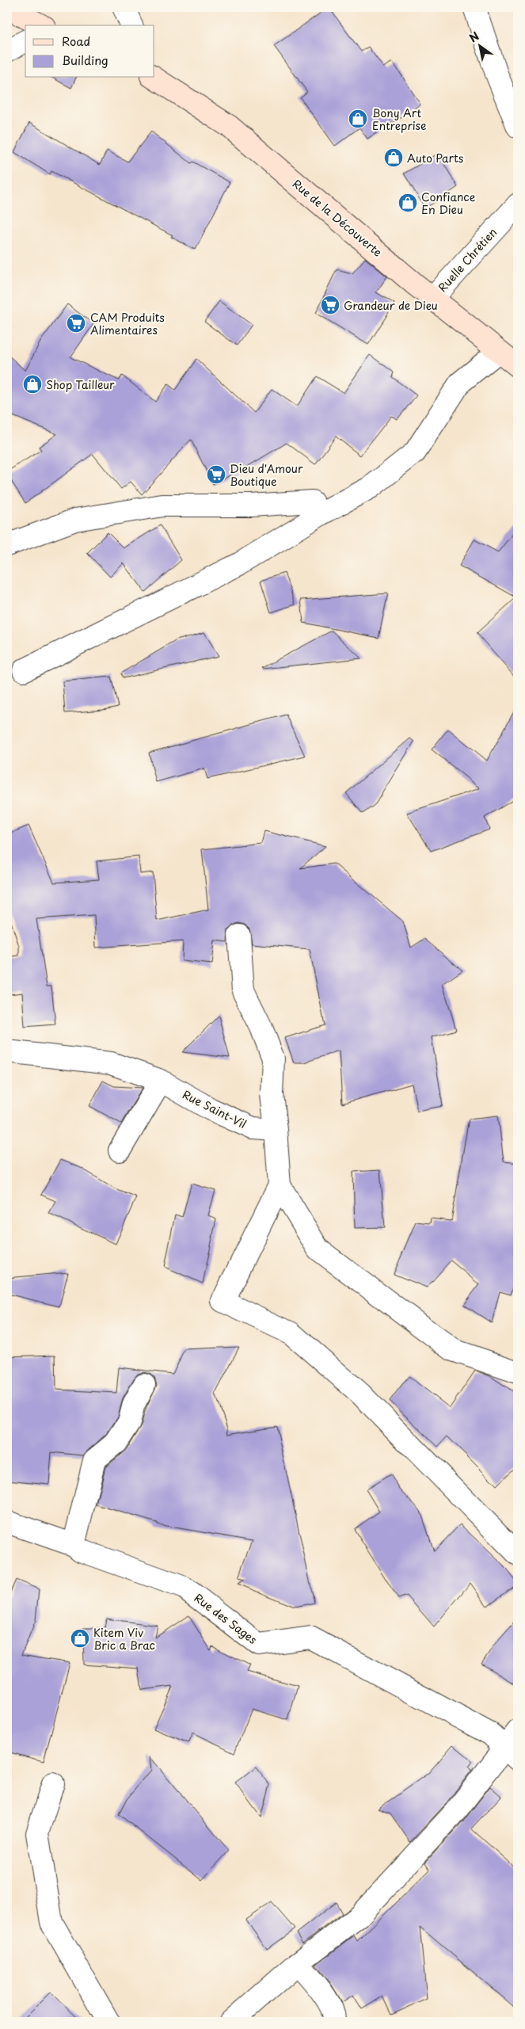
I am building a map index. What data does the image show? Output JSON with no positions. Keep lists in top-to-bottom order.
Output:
{
  "streets": {
    "street": [
      "Rue de la Découverte",
      "Ruelle Chrétien",
      "Rue Saint-Vil",
      "Rue des Sages"
    ]
  },
  "crossings": [
    ["Rue de la Découverte", "Ruelle Chrétien"]
  ],
  "places": {
    "shop": [
      "Bony Art Entreprise",
      "Auto Parts",
      "Confiance En Dieu",
      "Shop Tailleur",
      "Kitem Viv Bric a Brac"
    ],
    "supermarket": ["Grandeur de Dieu", "CAM Produits Alimentaires", "Dieu d'Amour Boutique"]
  },
  "legend": ["Road", "Building"],
  "north": "top left"
}
